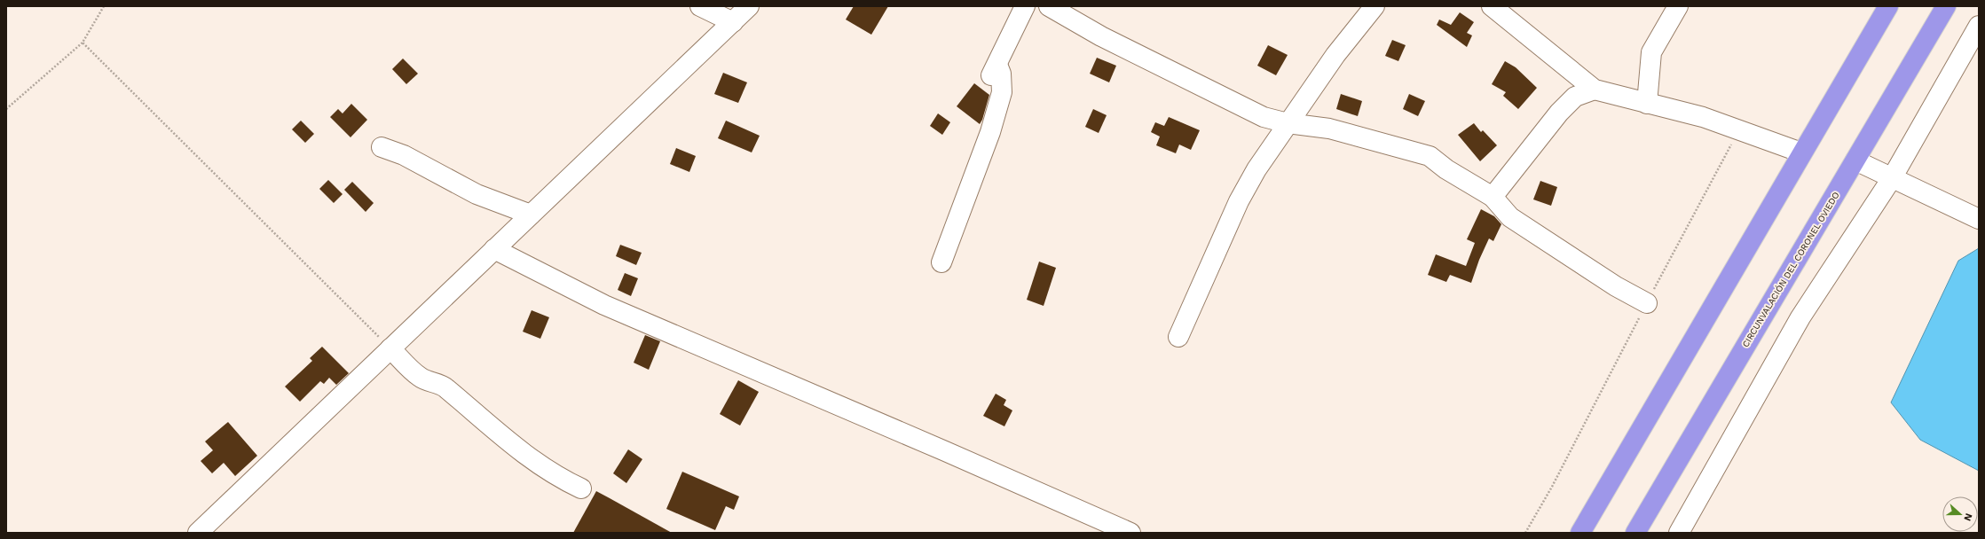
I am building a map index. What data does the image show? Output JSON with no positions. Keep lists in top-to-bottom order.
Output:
{
  "streets": {
    "highway": ["CIRCUNVALACIÓN DEL CORONEL OVIEDO"]
  },
  "north": "right"
}
